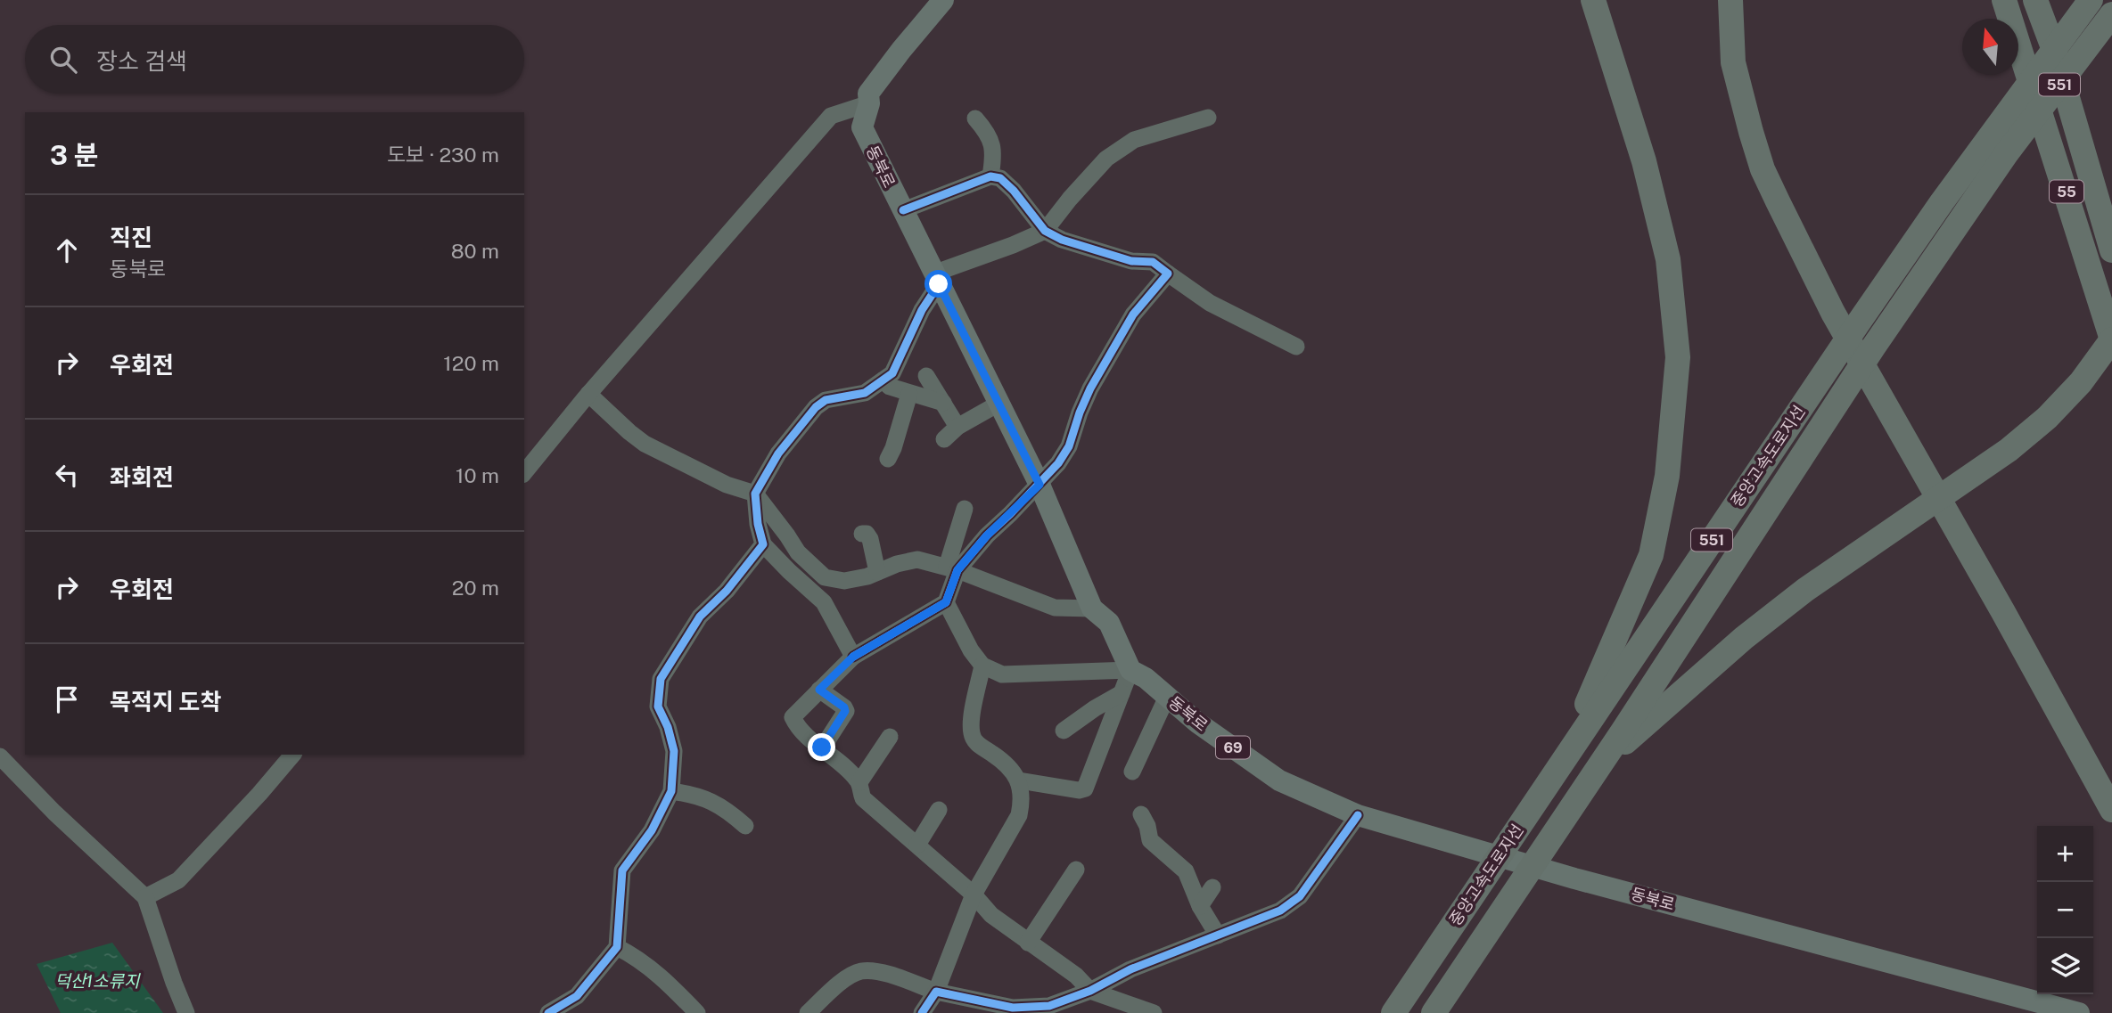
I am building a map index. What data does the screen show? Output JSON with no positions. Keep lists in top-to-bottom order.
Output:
{
  "streets": {
    "highway": ["551", "55", "중앙고속도로지선"],
    "main road": ["동북로", "69"]
  },
  "water": ["덕산1소류지"],
  "north": "top",
  "page": {
    "search": "장소 검색",
    "heading": ["3 분", "도보 · 230 m"],
    "list": [
      ["직진", "동북로", "80 m"],
      ["우회전", "120 m"],
      ["좌회전", "10 m"],
      ["우회전", "20 m"],
      "목적지 도착"
    ],
    "map_buttons": ["+", "−"]
  }
}
